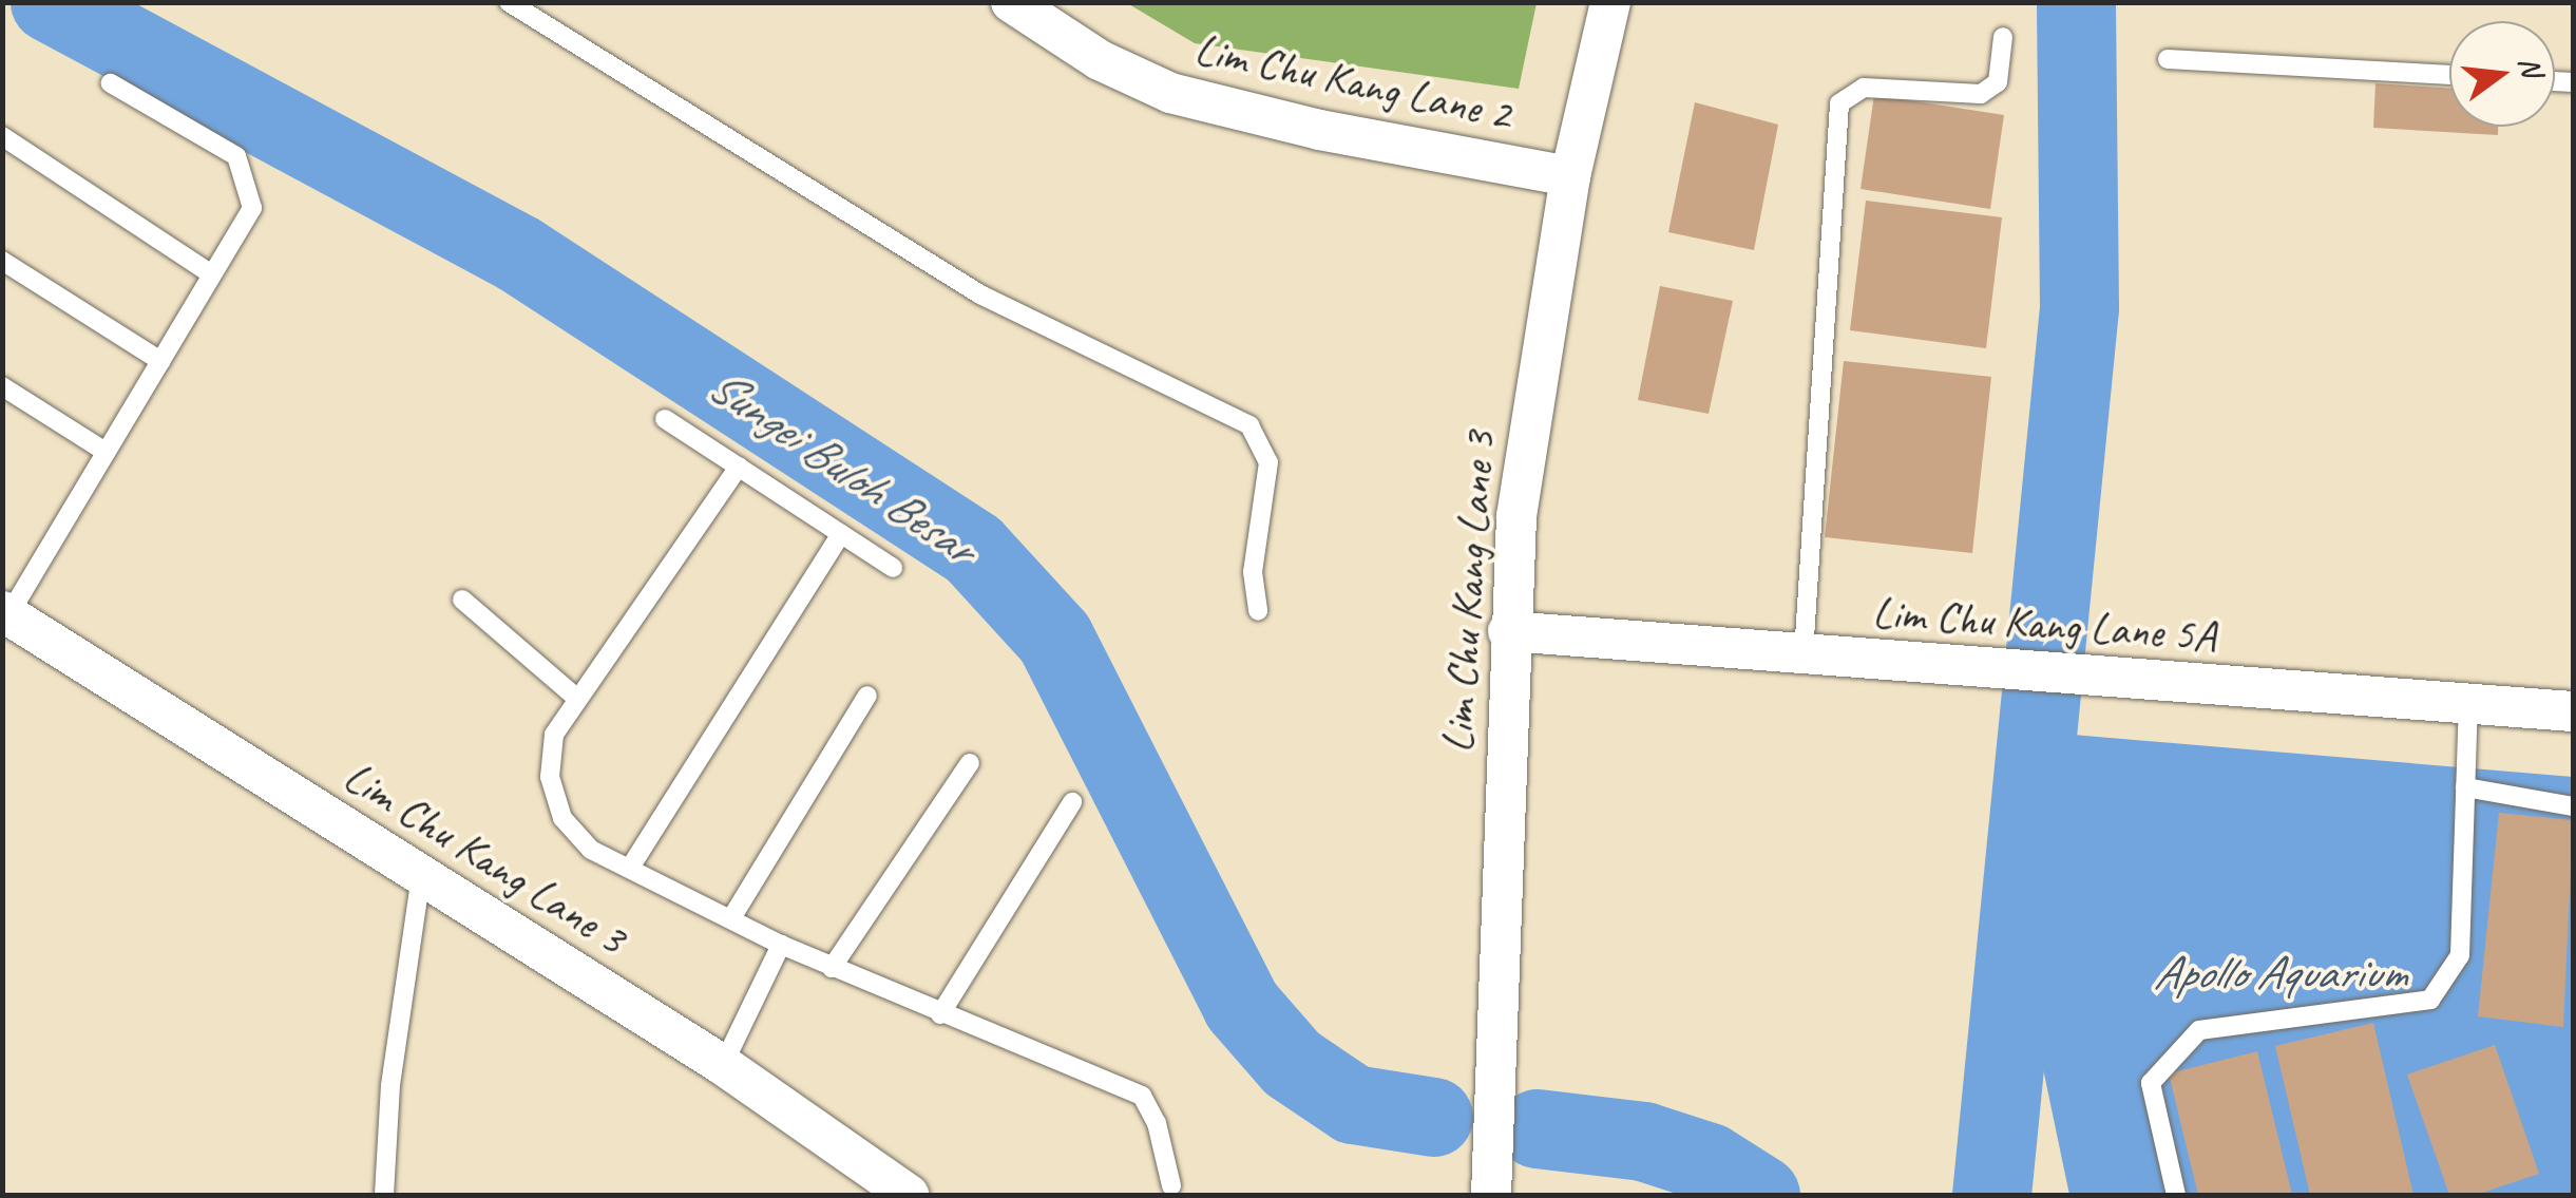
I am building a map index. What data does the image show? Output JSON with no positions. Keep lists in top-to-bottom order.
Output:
{
  "streets": {
    "street": ["Lim Chu Kang Lane 2", "Lim Chu Kang Lane 3", "Lim Chu Kang Lane 5A"]
  },
  "crossings": [
    ["Lim Chu Kang Lane 2", "Lim Chu Kang Lane 3"],
    ["Lim Chu Kang Lane 3", "Lim Chu Kang Lane 5A"]
  ],
  "water": ["Sungei Buloh Besar", "Apollo Aquarium"],
  "north": "right"
}
